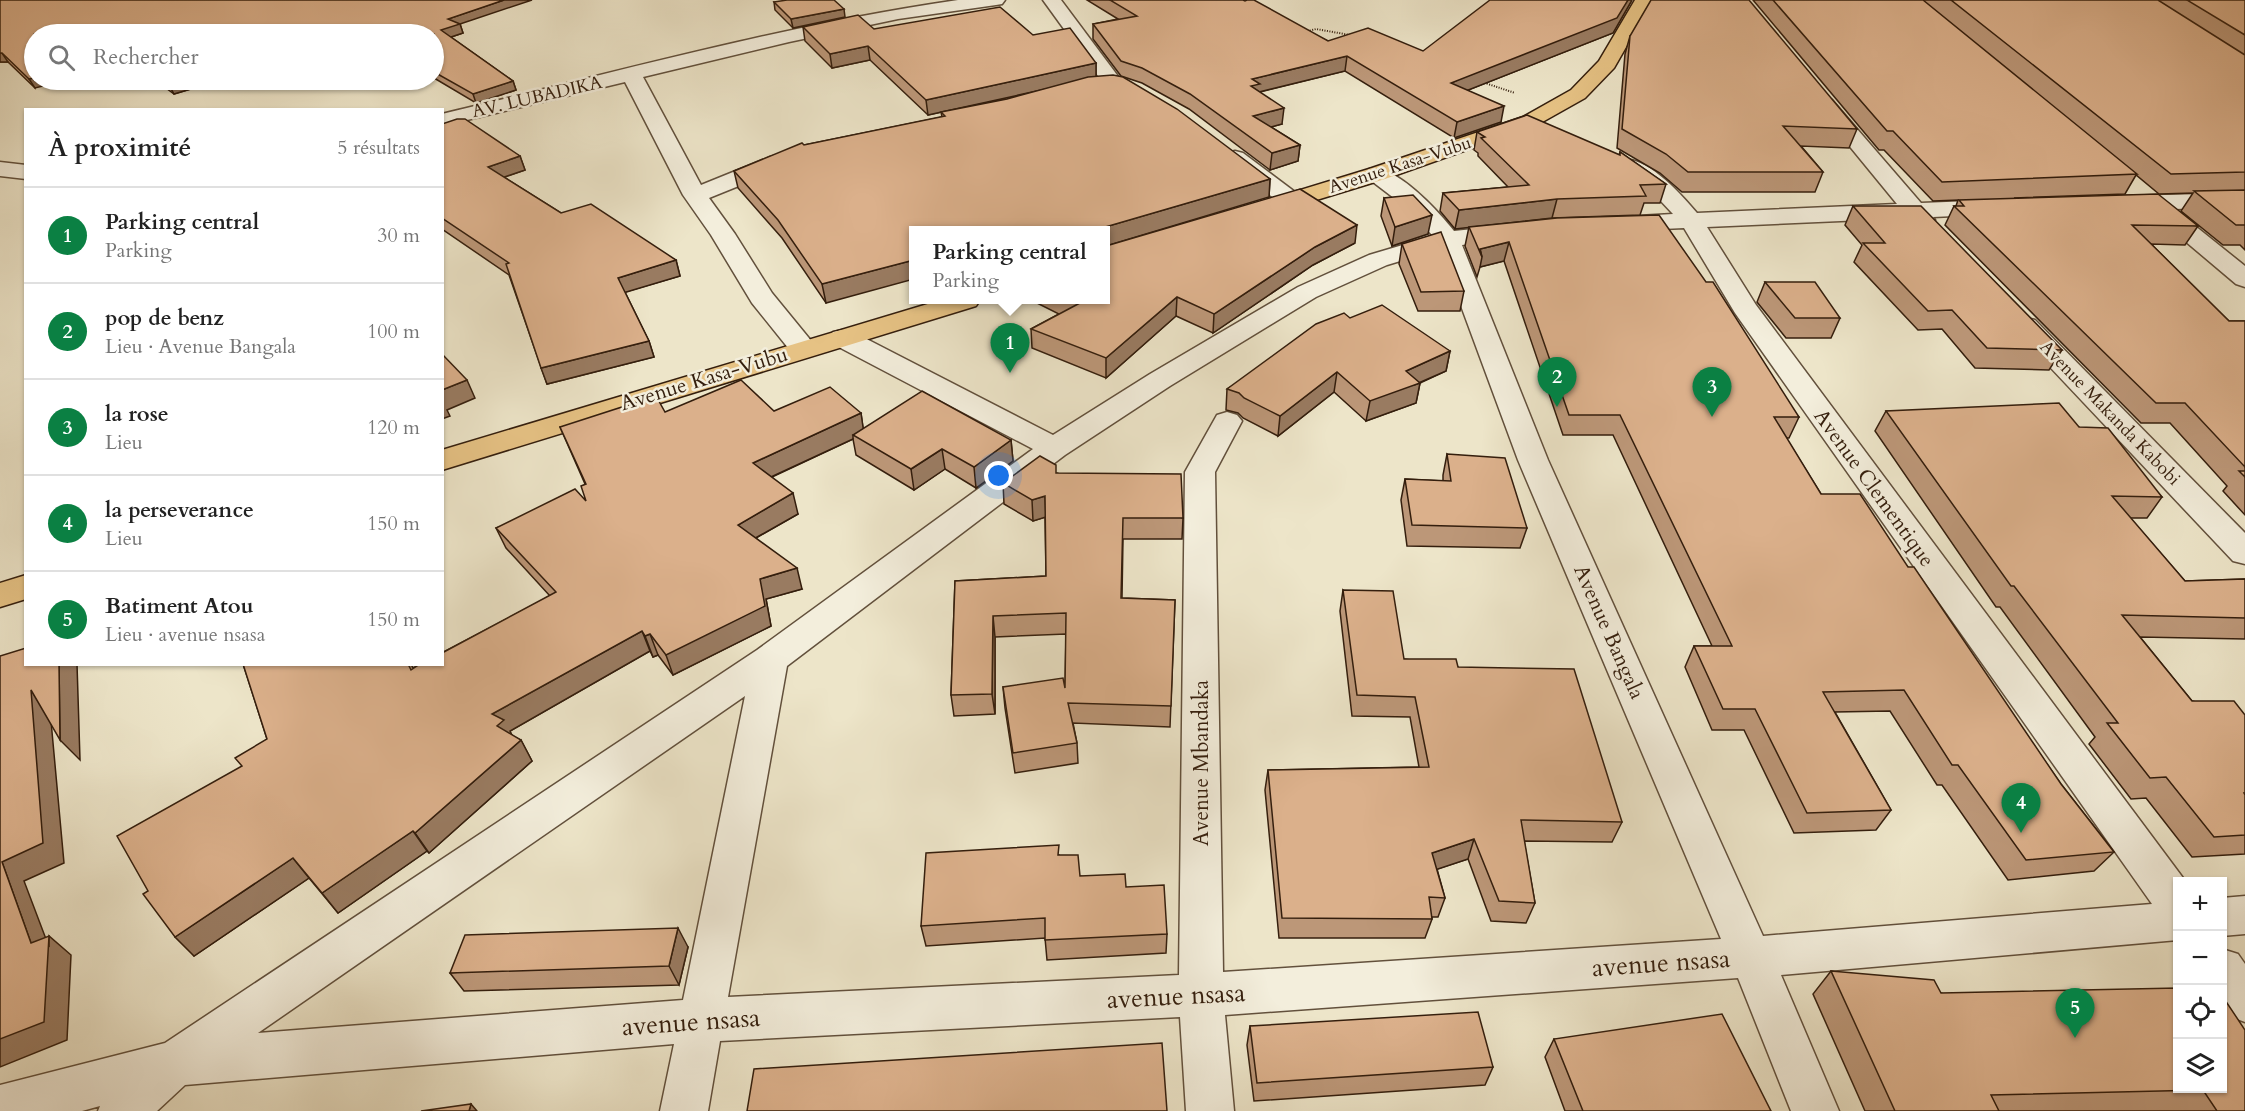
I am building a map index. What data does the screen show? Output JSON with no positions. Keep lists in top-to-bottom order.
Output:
{
  "streets": {
    "highway": ["Avenue Kasa-Vubu"],
    "street": [
      "AV. LUBADIKA",
      "Avenue Makanda Kabobi",
      "Avenue Clementique",
      "Avenue Bangala",
      "Avenue Mbandaka",
      "avenue nsasa"
    ]
  },
  "crossings": [
    ["Avenue Kasa-Vubu", "Avenue Bangala"],
    ["Avenue Bangala", "avenue nsasa"],
    ["Avenue Mbandaka", "avenue nsasa"]
  ],
  "page": {
    "search": "Rechercher",
    "heading": ["À proximité", "5 résultats"],
    "list": [
      {
        "mark": "1",
        "name": "Parking central",
        "note": "Parking",
        "value": "30 m"
      },
      {
        "mark": "2",
        "name": "pop de benz",
        "note": "Lieu · Avenue Bangala",
        "value": "100 m"
      },
      {
        "mark": "3",
        "name": "la rose",
        "note": "Lieu",
        "value": "120 m"
      },
      {
        "mark": "4",
        "name": "la perseverance",
        "note": "Lieu",
        "value": "150 m"
      },
      {
        "mark": "5",
        "name": "Batiment Atou",
        "note": "Lieu · avenue nsasa",
        "value": "150 m"
      }
    ],
    "popup": ["Parking central", "Parking"],
    "pins": [
      "1",
      "2",
      "3",
      "4",
      "5"
    ],
    "map_buttons": ["+", "−"]
  }
}
